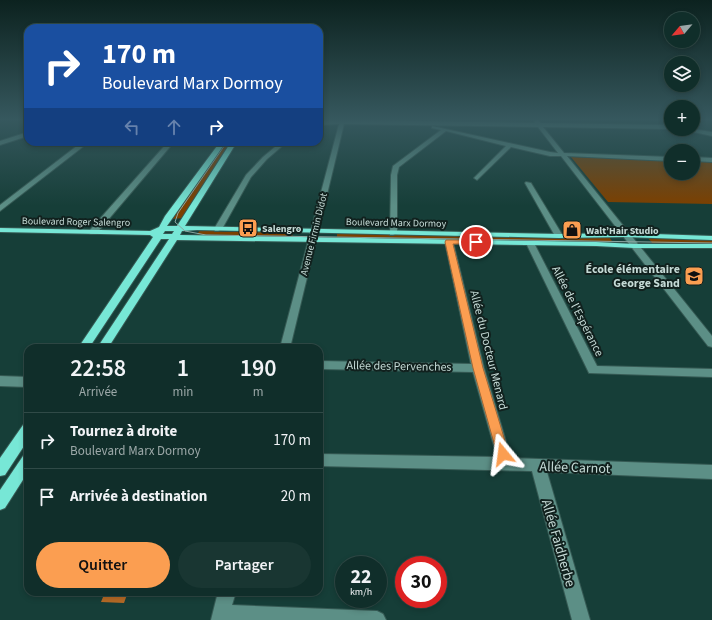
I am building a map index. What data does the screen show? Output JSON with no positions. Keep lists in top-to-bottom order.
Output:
{
  "streets": {
    "main road": ["Boulevard Roger Salengro", "Boulevard Marx Dormoy"],
    "street": [
      "Avenue Firmin Didot",
      "Allée de l'Espérance",
      "Allée du Docteur Menard",
      "Allée des Pervenches",
      "Allée Carnot",
      "Allée Faidherbe"
    ]
  },
  "crossings": [
    ["Boulevard Roger Salengro", "Boulevard Marx Dormoy"],
    ["Boulevard Marx Dormoy", "Avenue Firmin Didot"],
    ["Boulevard Marx Dormoy", "Allée de l'Espérance"],
    ["Boulevard Marx Dormoy", "Allée du Docteur Menard"],
    ["Allée du Docteur Menard", "Allée des Pervenches"],
    ["Allée du Docteur Menard", "Allée Carnot"],
    ["Allée Carnot", "Allée Faidherbe"]
  ],
  "places": {
    "bus stop": ["Salengro"],
    "shop": ["Walt’Hair Studio"],
    "school or university": ["École élémentaire George Sand"]
  },
  "north": "bottom left",
  "page": {
    "map_buttons": ["+", "−"],
    "turn": ["170 m", "Boulevard Marx Dormoy"],
    "eta": [
      "22:58",
      "Arrivée",
      "1",
      "min",
      "190",
      "m"
    ],
    "list": [
      {
        "name": "Tournez à droite",
        "note": "Boulevard Marx Dormoy",
        "value": "170 m"
      },
      {
        "name": "Arrivée à destination",
        "value": "20 m"
      }
    ],
    "buttons": ["Quitter", "Partager"],
    "speed": "22 km/h",
    "limit": "30"
  }
}
